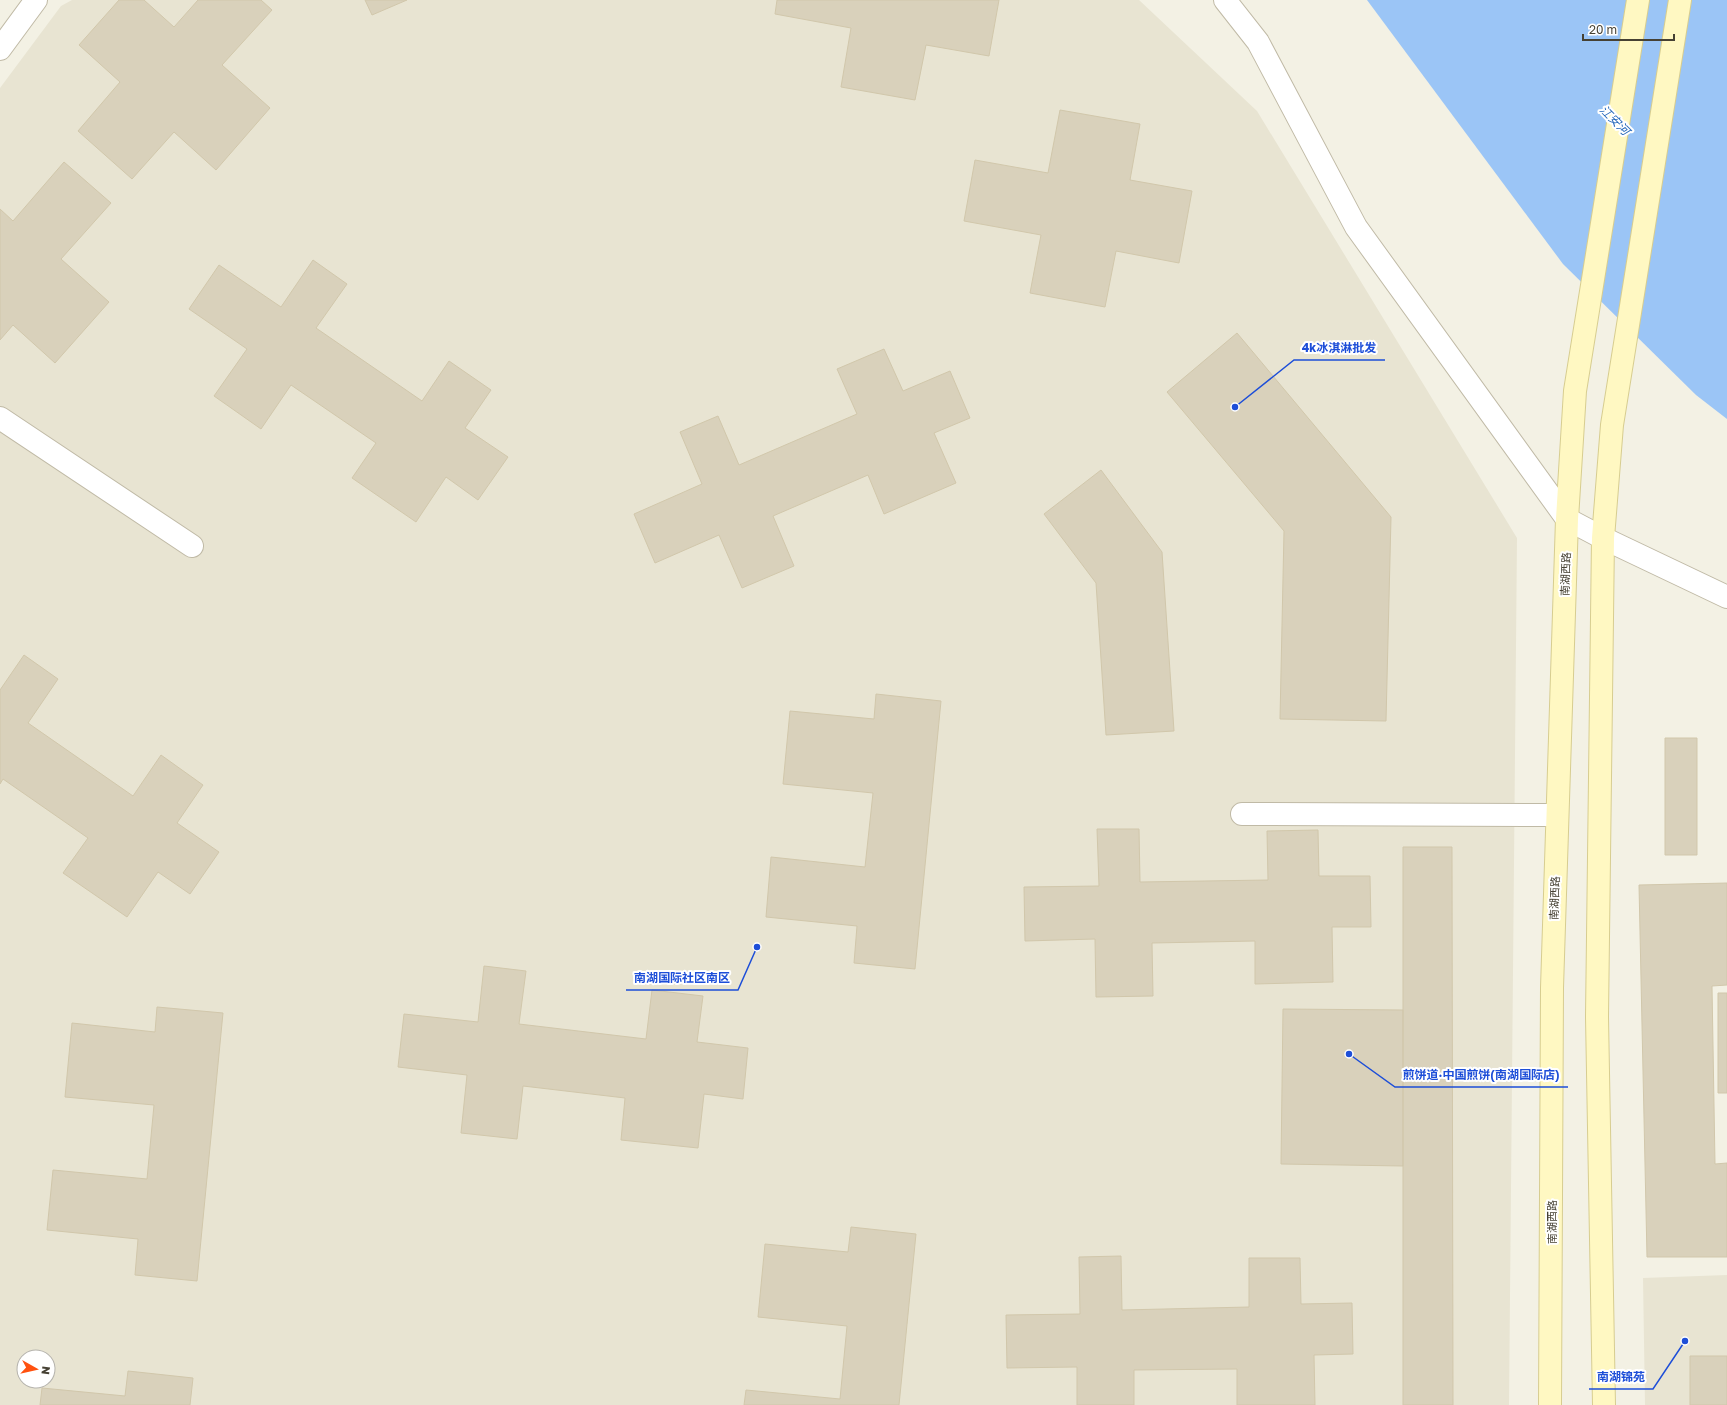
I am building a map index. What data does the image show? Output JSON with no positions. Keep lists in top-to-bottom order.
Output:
{
  "streets": {
    "main road": ["南湖西路"]
  },
  "water": ["江安河"],
  "places": [
    "4k冰淇淋批发",
    "南湖国际社区南区",
    "煎饼道·中国煎饼(南湖国际店)",
    "南湖锦苑"
  ],
  "scale_bar": "20 m",
  "north": "right"
}
